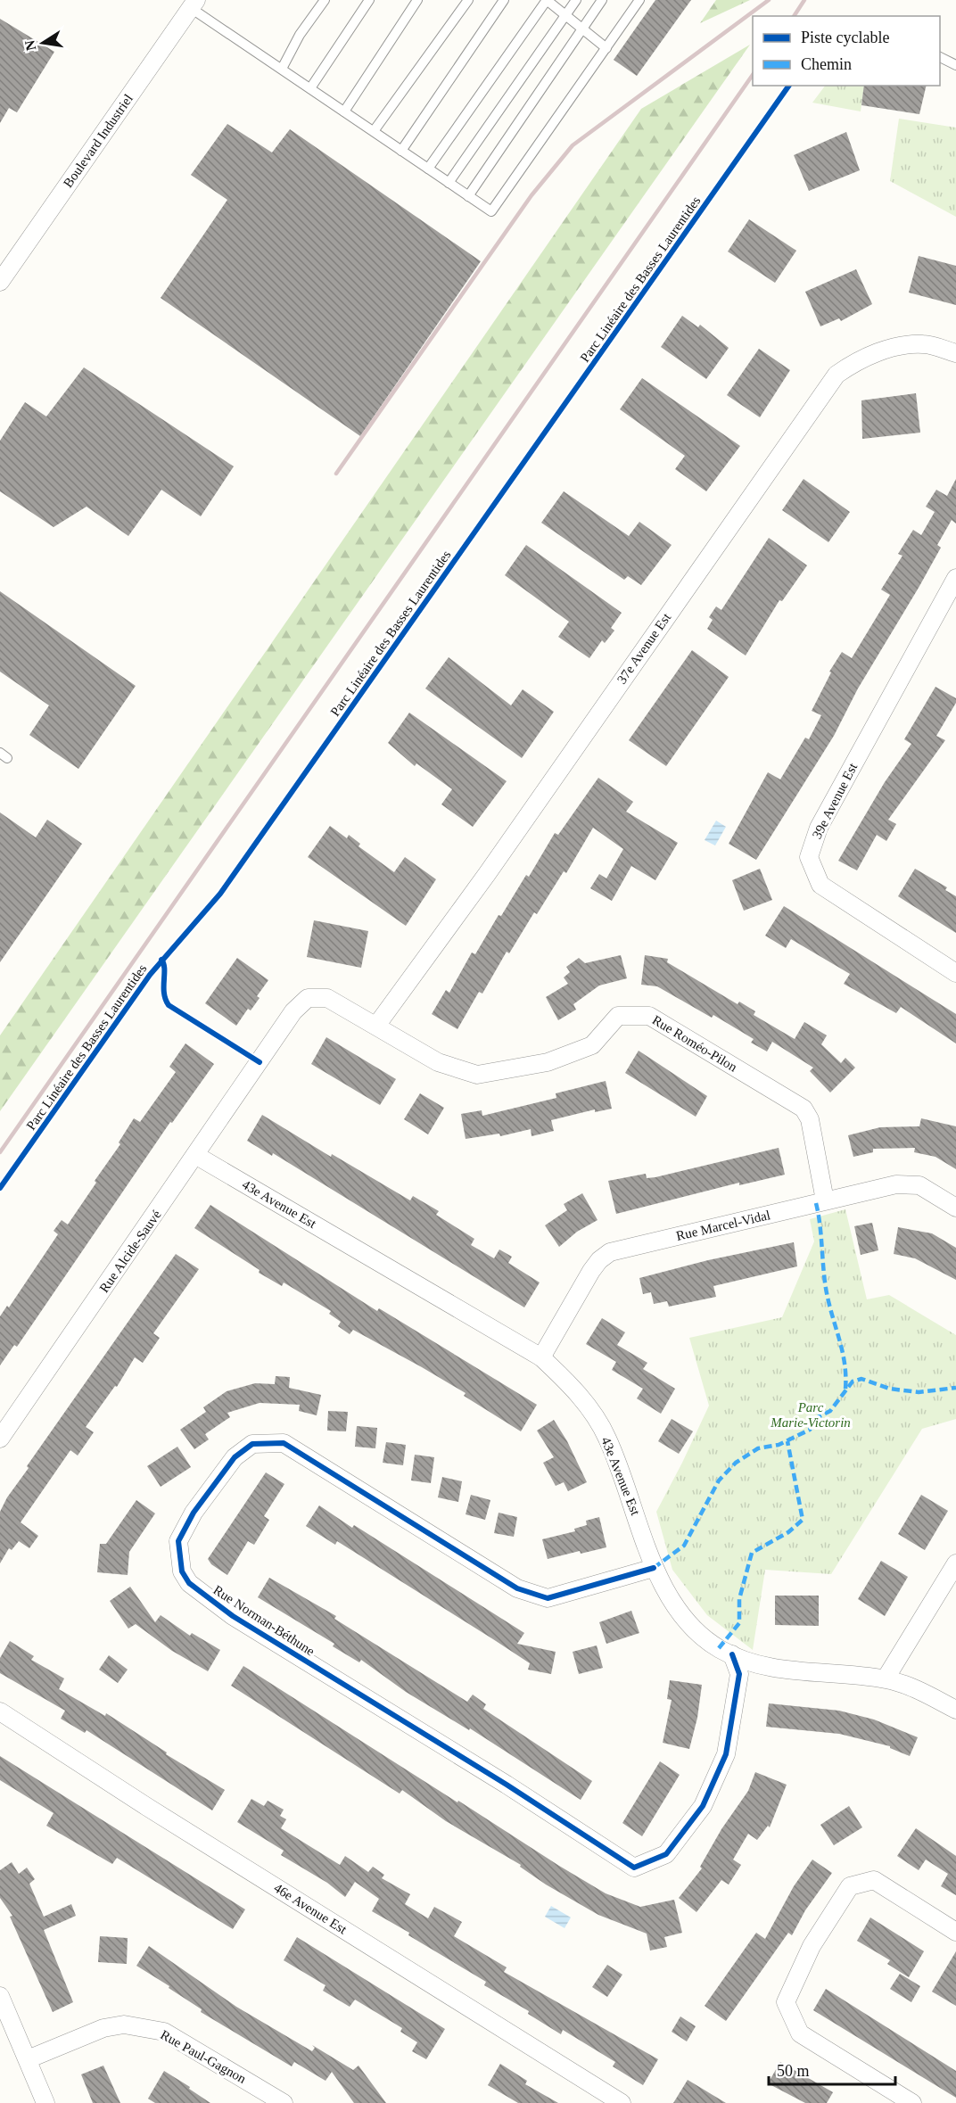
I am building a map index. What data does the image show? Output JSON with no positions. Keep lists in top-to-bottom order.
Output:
{
  "streets": {
    "street": [
      "Boulevard Industriel",
      "37e Avenue Est",
      "39e Avenue Est",
      "Rue Roméo-Pilon",
      "43e Avenue Est",
      "Rue Marcel-Vidal",
      "Rue Alcide-Sauvé",
      "Rue Norman-Béthune",
      "46e Avenue Est",
      "Rue Paul-Gagnon"
    ],
    "cycle path": ["Parc Linéaire des Basses Laurentides"]
  },
  "crossings": [
    ["37e Avenue Est", "Rue Roméo-Pilon"],
    ["Rue Roméo-Pilon", "Rue Marcel-Vidal"],
    ["Rue Roméo-Pilon", "Rue Alcide-Sauvé"],
    ["43e Avenue Est", "Rue Marcel-Vidal"],
    ["43e Avenue Est", "Rue Alcide-Sauvé"],
    ["43e Avenue Est", "Rue Norman-Béthune"]
  ],
  "parks": ["Parc Marie-Victorin"],
  "legend": ["Piste cyclable", "Chemin"],
  "scale_bar": "50 m",
  "north": "left"
}
